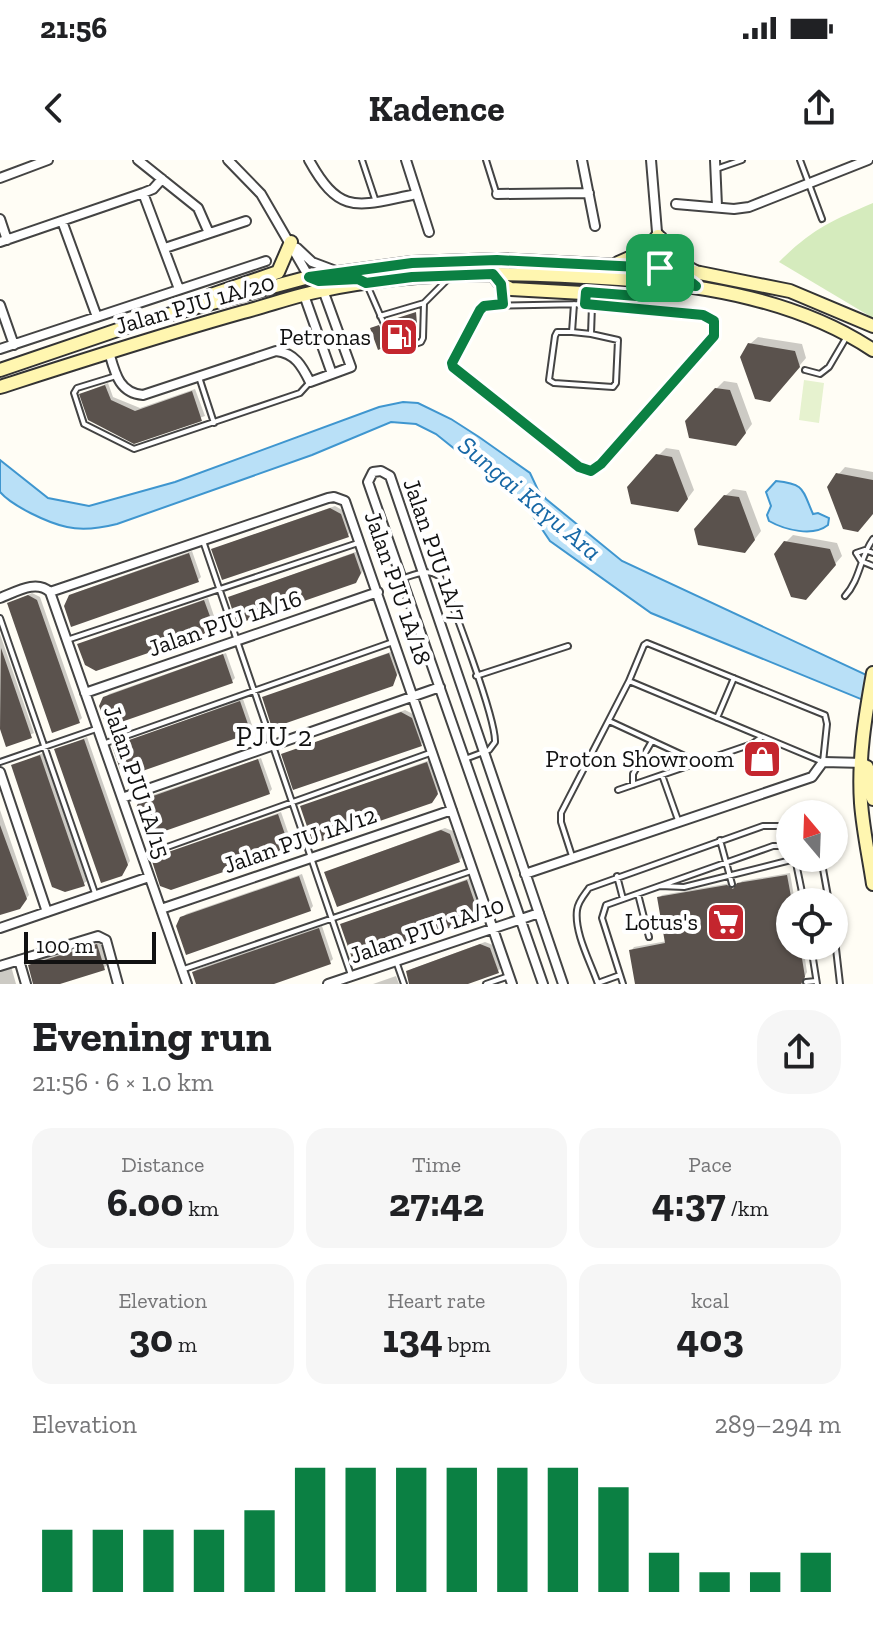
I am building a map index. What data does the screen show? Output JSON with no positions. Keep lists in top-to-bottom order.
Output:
{
  "streets": {
    "street": [
      "Jalan PJU 1A/20",
      "Jalan PJU 1A/7",
      "Jalan PJU 1A/18",
      "Jalan PJU 1A/16",
      "Jalan PJU 1A/15",
      "Jalan PJU 1A/12",
      "Jalan PJU 1A/10"
    ]
  },
  "crossings": [
    ["Jalan PJU 1A/7", "Jalan PJU 1A/10"],
    ["Jalan PJU 1A/18", "Jalan PJU 1A/16"],
    ["Jalan PJU 1A/18", "Jalan PJU 1A/15"],
    ["Jalan PJU 1A/18", "Jalan PJU 1A/12"],
    ["Jalan PJU 1A/18", "Jalan PJU 1A/10"],
    ["Jalan PJU 1A/16", "Jalan PJU 1A/15"],
    ["Jalan PJU 1A/15", "Jalan PJU 1A/12"]
  ],
  "districts": ["PJU 2"],
  "water": ["Sungai Kayu Ara"],
  "places": {
    "fuel station": ["Petronas"],
    "shop": ["Proton Showroom"],
    "supermarket": ["Lotus's"]
  },
  "scale_bar": "100 m",
  "north": "top",
  "page": {
    "status": "21:56",
    "header": "Kadence",
    "scale": "100 m",
    "heading": ["Evening run", "21:56 · 6 × 1.0 km"],
    "stats": [
      ["Distance", "6.00 km"],
      ["Time", "27:42"],
      ["Pace", "4:37 /km"],
      ["Elevation", "30 m"],
      ["Heart rate", "134 bpm"],
      ["kcal", "403"]
    ],
    "chart": ["Elevation", "289–294 m"]
  }
}
